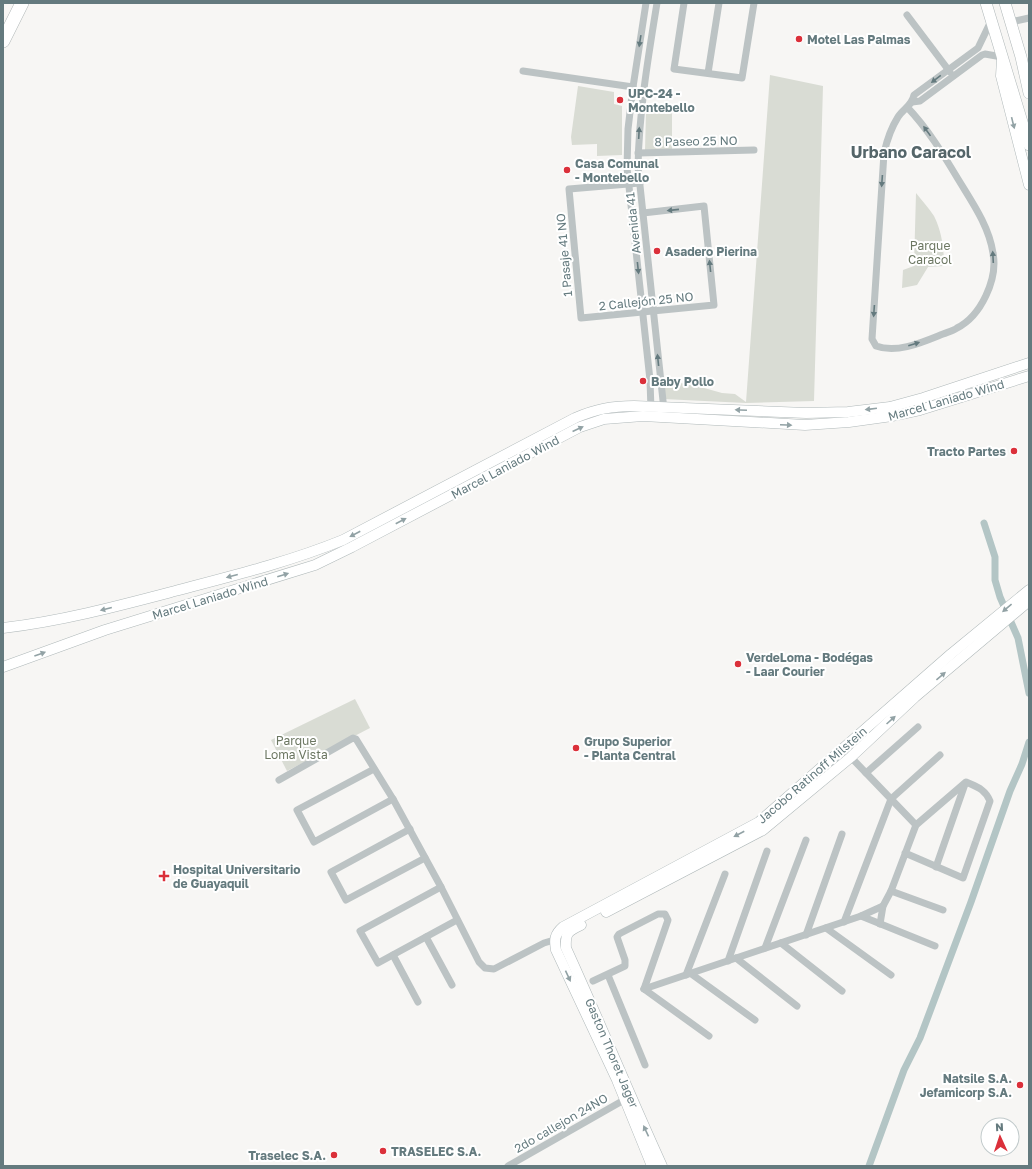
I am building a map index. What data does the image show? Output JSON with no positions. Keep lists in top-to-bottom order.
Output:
{
  "streets": {
    "main road": ["Marcel Laniado Wind", "Jacobo Ratinoff Milstein", "Gaston Thoret Jager"],
    "street": [
      "8 Paseo 25 NO",
      "Avenida 41",
      "1 Pasaje 41 NO",
      "2 Callejón 25 NO",
      "2do callejon 24NO"
    ]
  },
  "crossings": [
    ["8 Paseo 25 NO", "Avenida 41"],
    ["Avenida 41", "1 Pasaje 41 NO"],
    ["Avenida 41", "2 Callejón 25 NO"],
    ["Avenida 41", "Marcel Laniado Wind"],
    ["1 Pasaje 41 NO", "2 Callejón 25 NO"],
    ["Jacobo Ratinoff Milstein", "Gaston Thoret Jager"],
    ["Gaston Thoret Jager", "2do callejon 24NO"]
  ],
  "districts": ["Urbano Caracol"],
  "parks": ["Parque Caracol", "Parque Loma Vista"],
  "places": {
    "other": [
      "Motel Las Palmas",
      "UPC-24 - Montebello",
      "Casa Comunal - Montebello",
      "Asadero Pierina",
      "Baby Pollo",
      "Tracto Partes",
      "VerdeLoma - Bodégas - Laar Courier",
      "Grupo Superior - Planta Central",
      "Natsile S.A. Jefamicorp S.A.",
      "TRASELEC S.A.",
      "Traselec S.A."
    ],
    "health": ["Hospital Universitario de Guayaquil"]
  },
  "north": "top"
}
